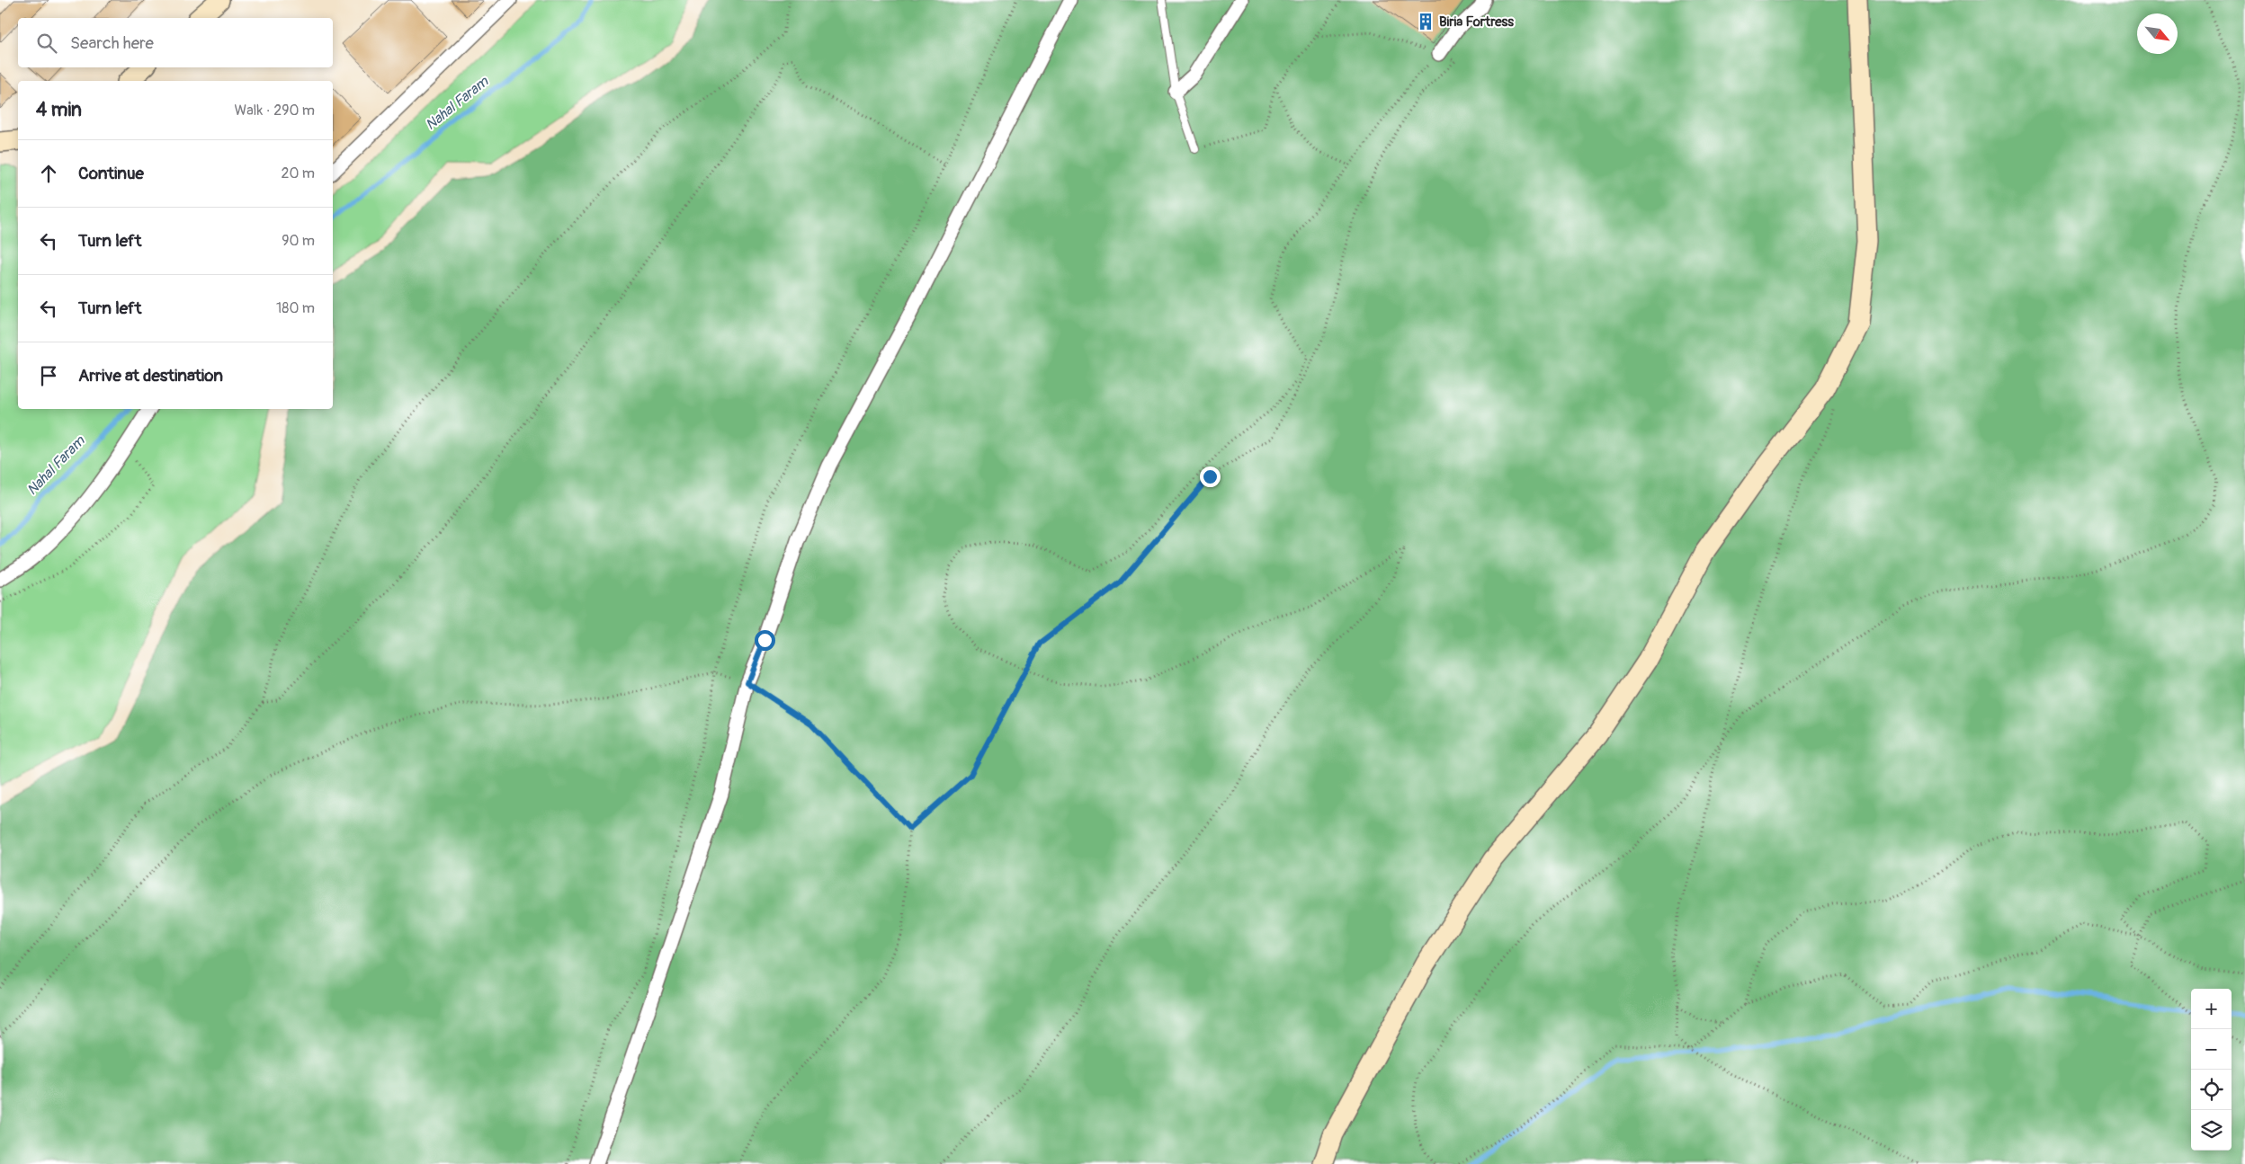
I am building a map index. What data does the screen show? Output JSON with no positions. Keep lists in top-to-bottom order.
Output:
{
  "water": ["Nahal Faram"],
  "places": {
    "building": ["Biria Fortress"]
  },
  "north": "bottom right",
  "page": {
    "search": "Search here",
    "heading": ["4 min", "Walk · 290 m"],
    "list": [
      ["Continue", "20 m"],
      ["Turn left", "90 m"],
      ["Turn left", "180 m"],
      "Arrive at destination"
    ],
    "map_buttons": ["+", "−"]
  }
}
